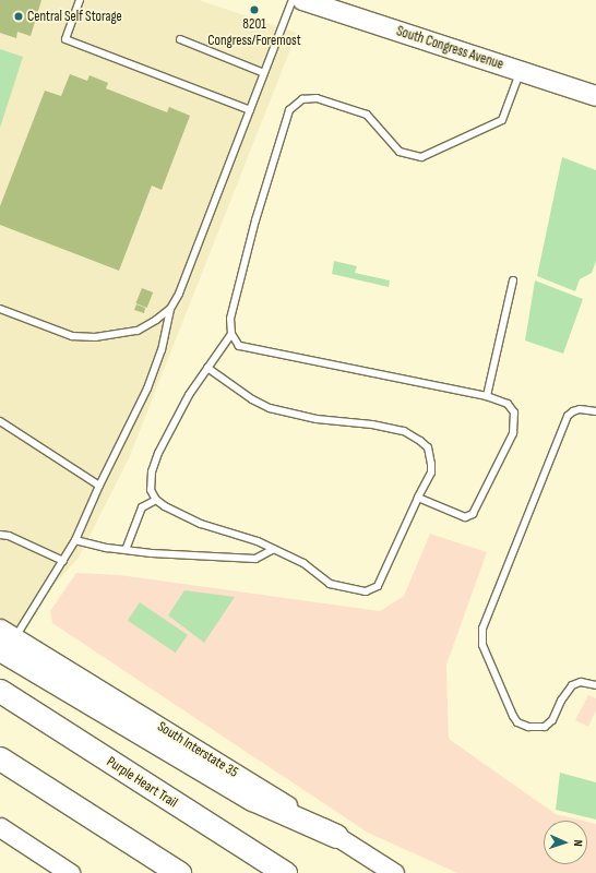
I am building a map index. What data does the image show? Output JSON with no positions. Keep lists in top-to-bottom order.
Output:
{
  "streets": {
    "highway": ["Purple Heart Trail"],
    "main road": ["South Congress Avenue"]
  },
  "places": ["8201 Congress/Foremost", "Central Self Storage"],
  "north": "right"
}
